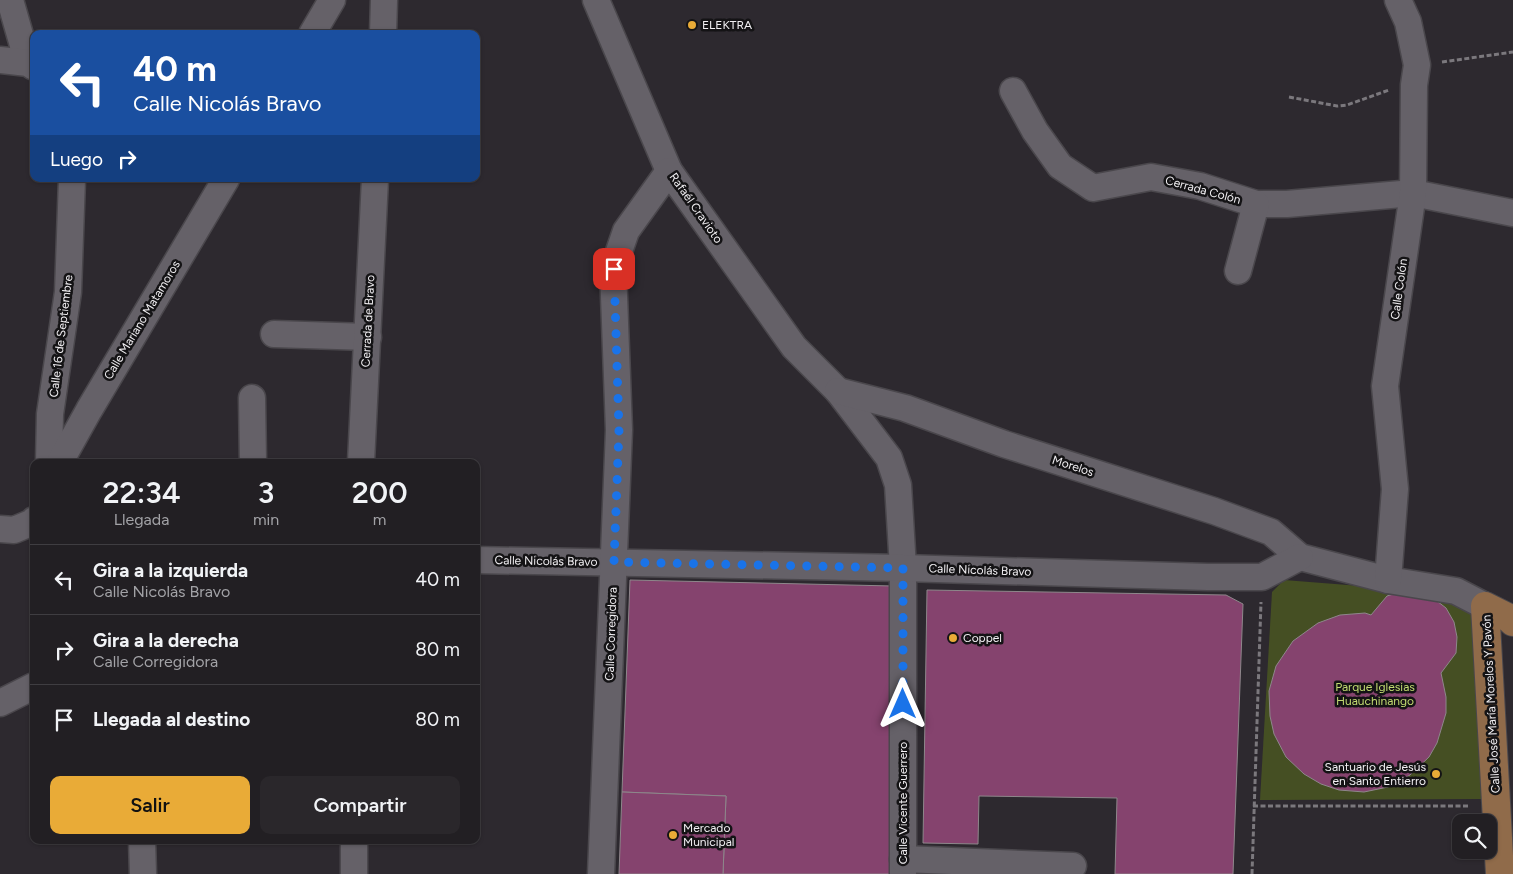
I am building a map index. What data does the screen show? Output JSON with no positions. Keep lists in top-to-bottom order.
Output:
{
  "streets": {
    "main road": ["Calle José María Morelos Y Pavón"],
    "street": [
      "Cerrada Colón",
      "Rafaél Cravioto",
      "Calle Colón",
      "Calle Mariano Matamoros",
      "Cerrada de Bravo",
      "Calle 16 de Septiembre",
      "Morelos",
      "Calle Nicolás Bravo",
      "Calle Corregidora",
      "Calle Vicente Guerrero"
    ]
  },
  "crossings": [
    ["Cerrada Colón", "Calle Colón"],
    ["Rafaél Cravioto", "Morelos"],
    ["Rafaél Cravioto", "Calle Corregidora"],
    ["Rafaél Cravioto", "Calle Vicente Guerrero"],
    ["Calle Colón", "Calle José María Morelos Y Pavón"],
    ["Morelos", "Calle Nicolás Bravo"],
    ["Morelos", "Calle José María Morelos Y Pavón"],
    ["Morelos", "Calle Vicente Guerrero"],
    ["Calle Nicolás Bravo", "Calle Corregidora"],
    ["Calle Nicolás Bravo", "Calle José María Morelos Y Pavón"],
    ["Calle Nicolás Bravo", "Calle Vicente Guerrero"]
  ],
  "parks": ["Parque Iglesias Huauchinango"],
  "places": [
    "ELEKTRA",
    "Coppel",
    "Santuario de Jesús en Santo Entierro",
    "Mercado Municipal"
  ],
  "page": {
    "turn": ["40 m", "Calle Nicolás Bravo"],
    "then": "Luego",
    "eta": [
      "22:34",
      "Llegada",
      "3",
      "min",
      "200",
      "m"
    ],
    "list": [
      {
        "name": "Gira a la izquierda",
        "note": "Calle Nicolás Bravo",
        "value": "40 m"
      },
      {
        "name": "Gira a la derecha",
        "note": "Calle Corregidora",
        "value": "80 m"
      },
      {
        "name": "Llegada al destino",
        "value": "80 m"
      }
    ],
    "buttons": ["Salir", "Compartir"]
  }
}
